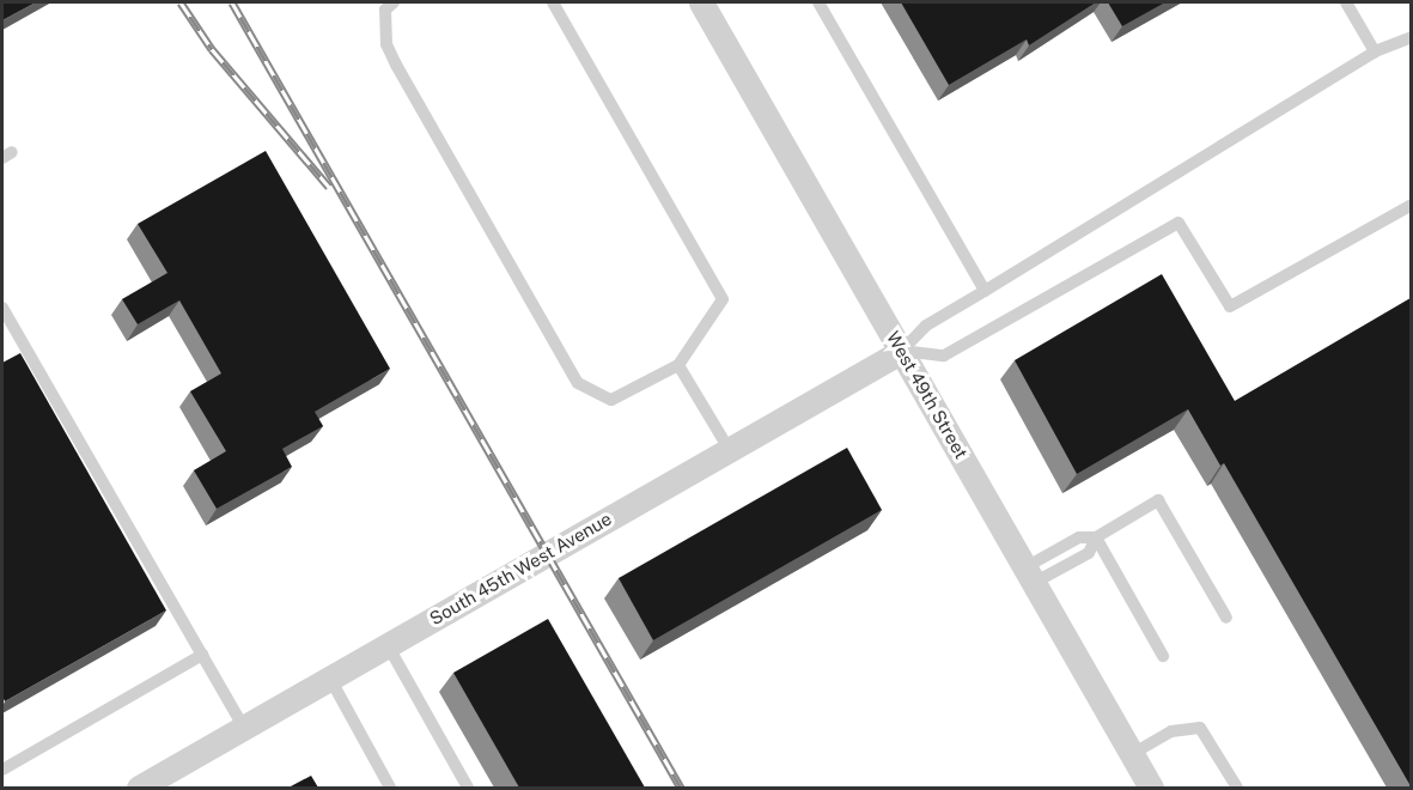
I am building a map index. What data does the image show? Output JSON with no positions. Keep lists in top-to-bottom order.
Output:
{
  "streets": {
    "street": ["West 49th Street", "South 45th West Avenue"]
  },
  "crossings": [
    ["West 49th Street", "South 45th West Avenue"]
  ]
}
